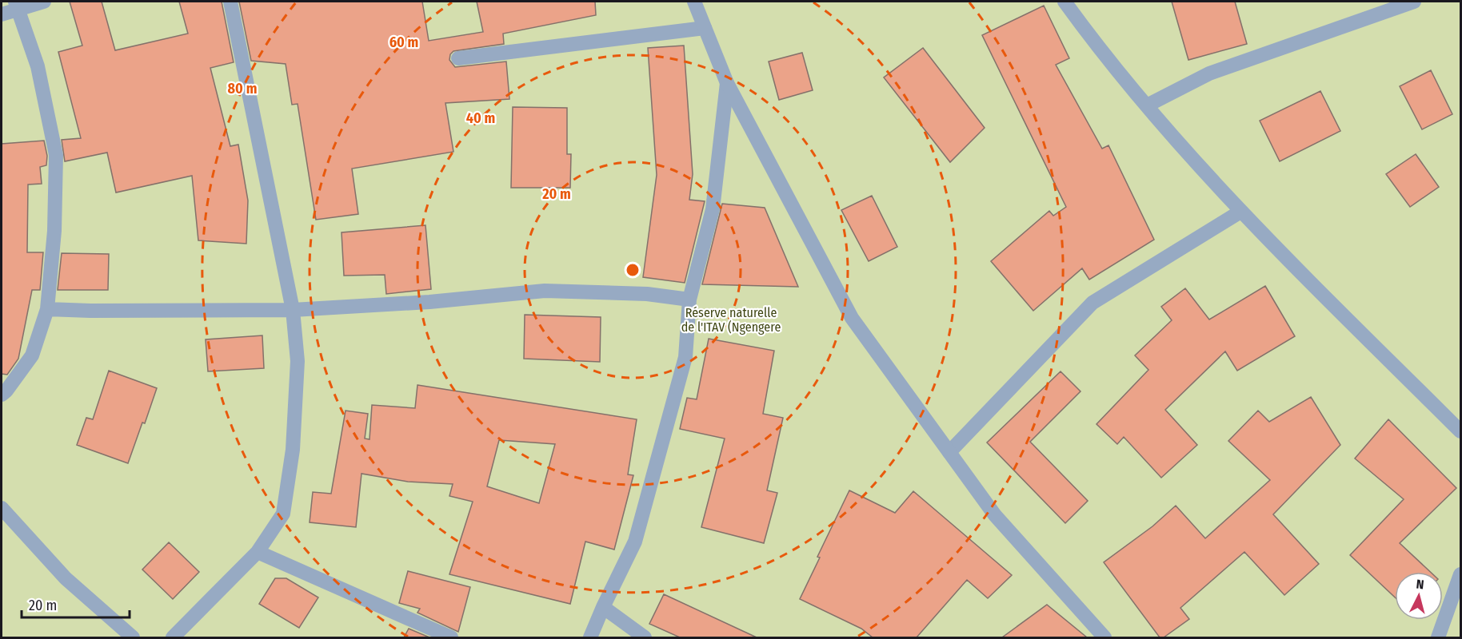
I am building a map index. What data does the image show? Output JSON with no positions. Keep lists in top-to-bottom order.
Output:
{
  "parks": ["Réserve naturelle de l'ITAV (Ngengere"],
  "scale_bar": "20 m",
  "north": "top",
  "rings": [
    "60 m",
    "80 m",
    "40 m",
    "20 m"
  ]
}
